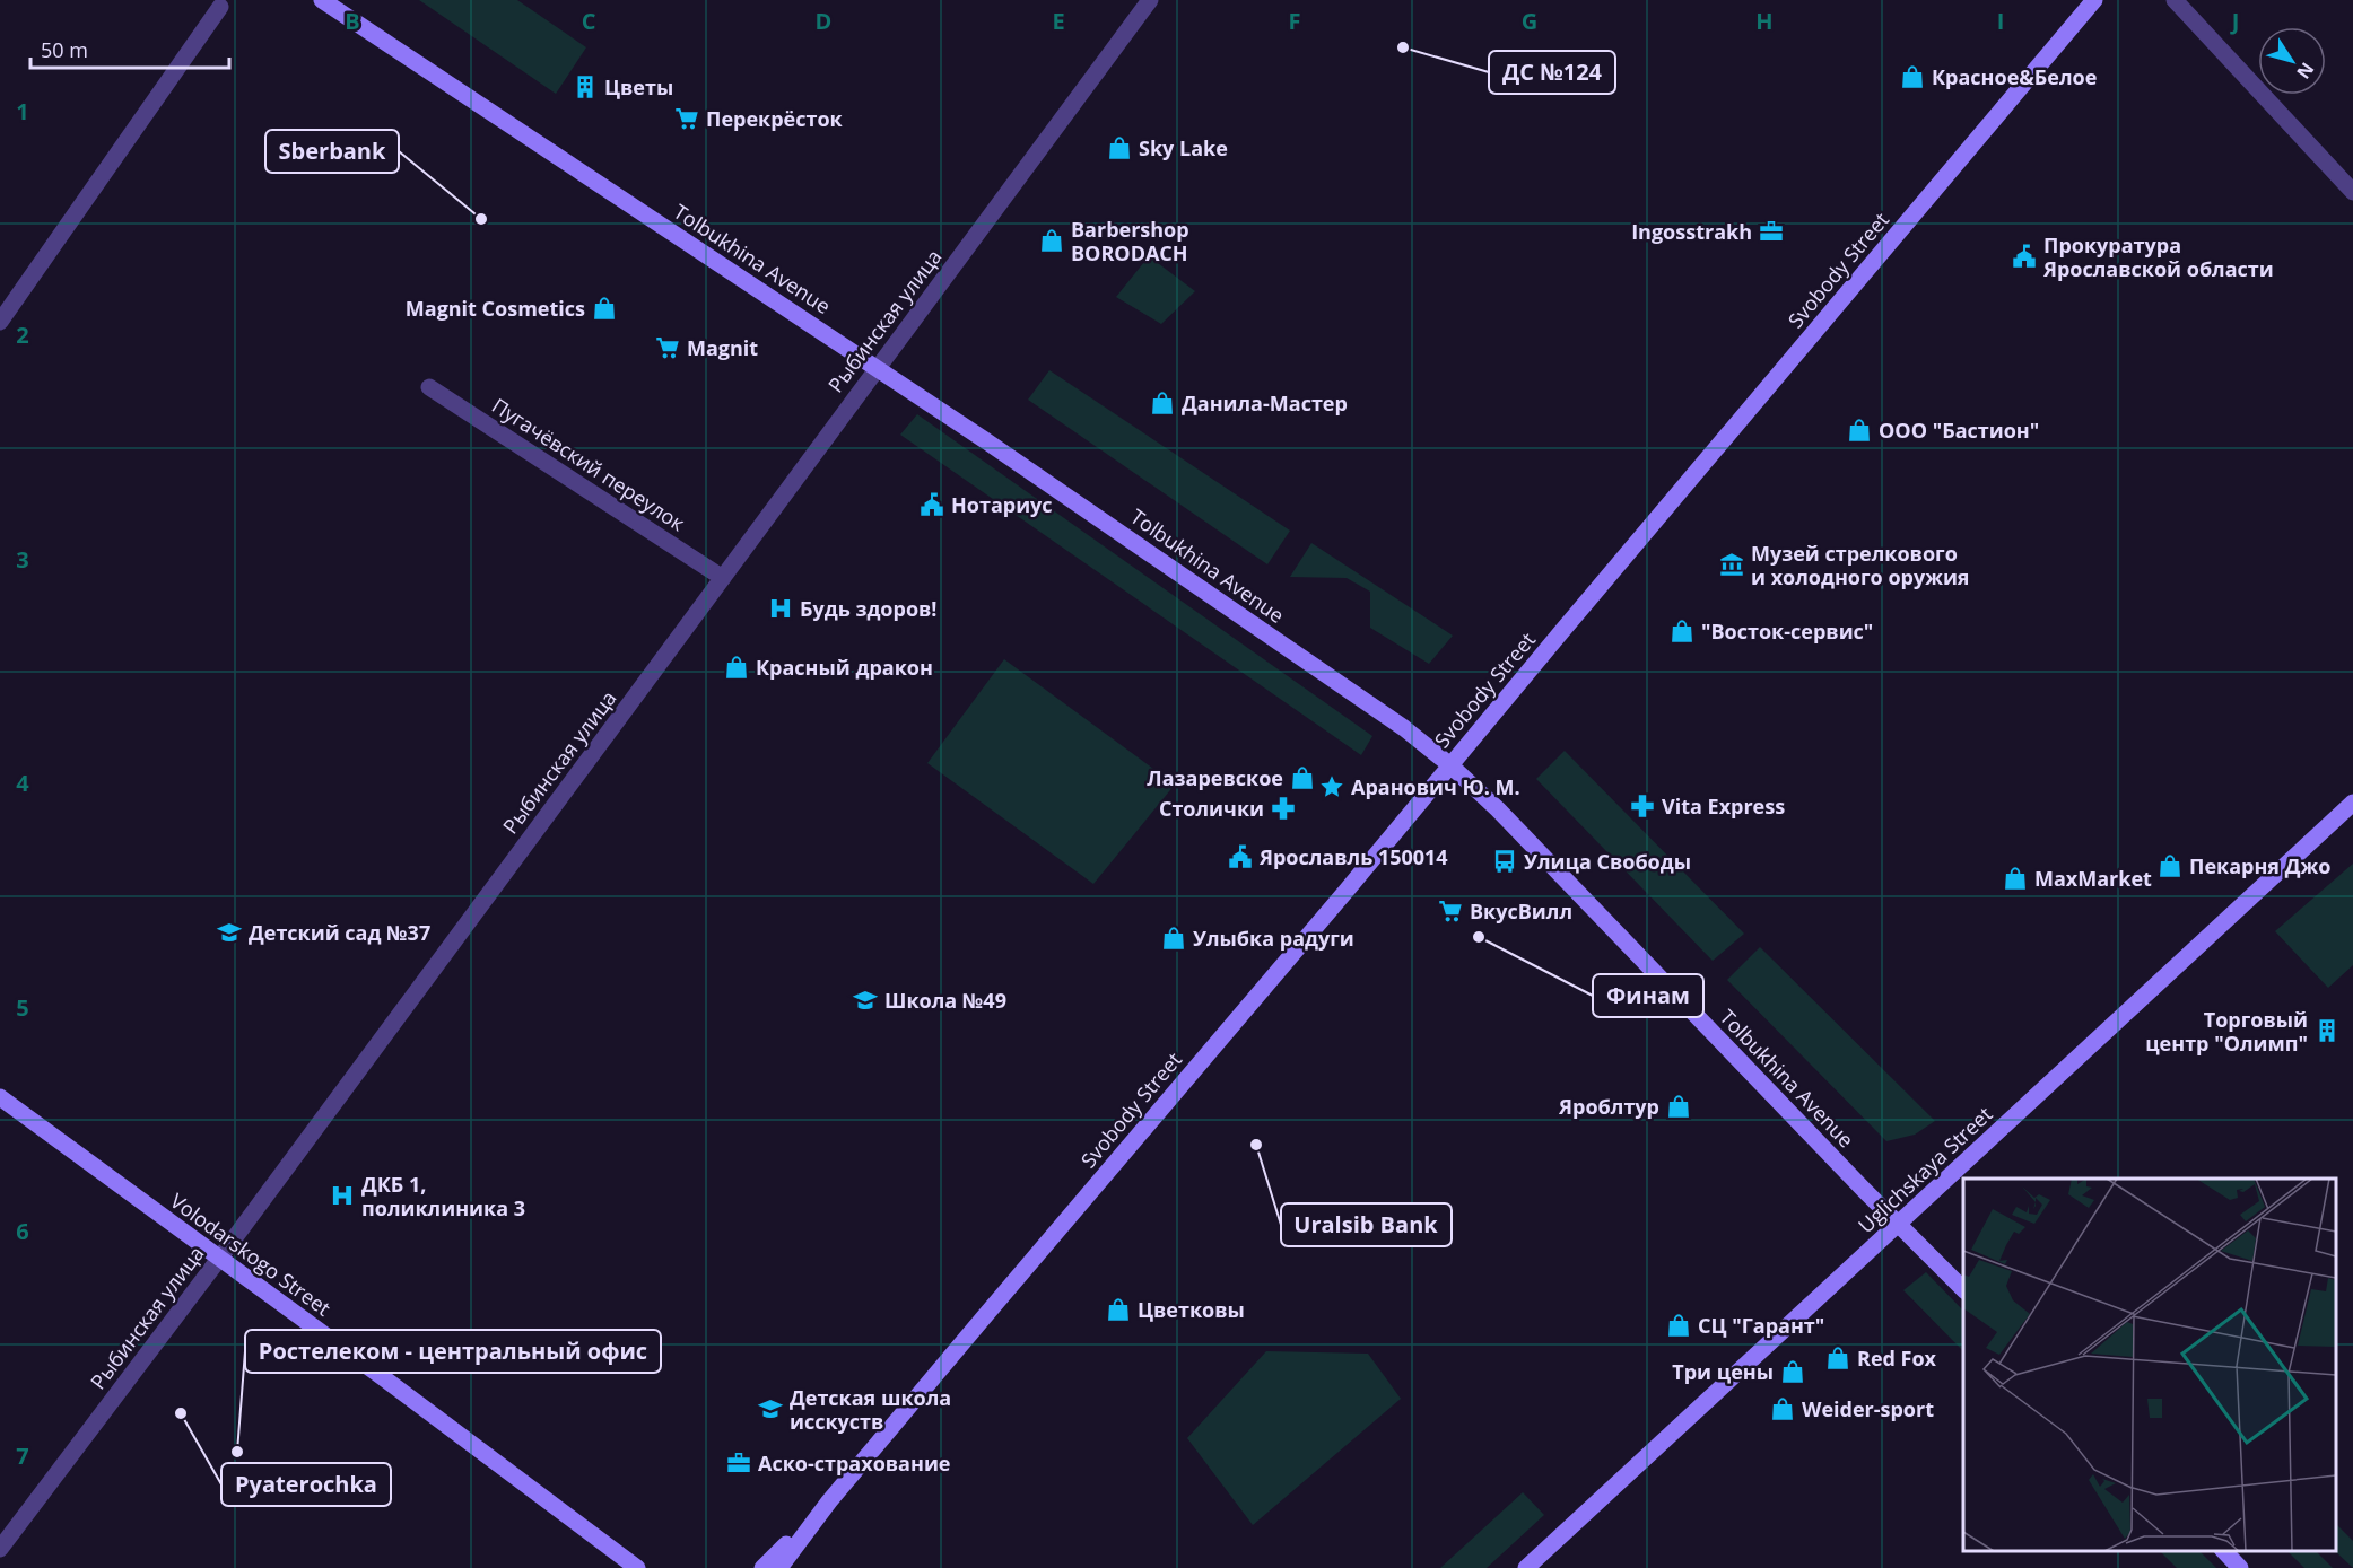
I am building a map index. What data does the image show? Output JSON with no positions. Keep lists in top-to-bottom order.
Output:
{
  "streets": {
    "main road": [
      "Tolbukhina Avenue",
      "Svobody Street",
      "Uglichskaya Street",
      "Volodarskogo Street"
    ],
    "street": ["Рыбинская улица", "Пугачёвский переулок"]
  },
  "crossings": [
    ["Tolbukhina Avenue", "Svobody Street"],
    ["Tolbukhina Avenue", "Рыбинская улица"],
    ["Tolbukhina Avenue", "Uglichskaya Street"],
    ["Рыбинская улица", "Пугачёвский переулок"],
    ["Рыбинская улица", "Volodarskogo Street"]
  ],
  "places": {
    "other": [
      "ДС №124",
      "Sberbank",
      "Финам",
      "Uralsib Bank",
      "Pyaterochka",
      "Ростелеком - центральный офис"
    ],
    "shop": [
      "Красное&Белое",
      "Sky Lake",
      "Barbershop BORODACH",
      "Magnit Cosmetics",
      "Данила-Мастер",
      "ООО \"Бастион\"",
      "\"Восток-сервис\"",
      "Красный дракон",
      "Лазаревское",
      "Пекарня Джо",
      "MaxMarket",
      "Улыбка радуги",
      "Яроблтур",
      "Цветковы",
      "СЦ \"Гарант\"",
      "Red Fox",
      "Три цены",
      "Weider-sport"
    ],
    "building": ["Цветы", "Торговый центр \"Олимп\""],
    "supermarket": ["Перекрёсток", "Magnit", "ВкусВилл"],
    "office": ["Ingosstrakh", "Аско-страхование"],
    "public building": ["Прокуратура Ярославской области", "Нотариус", "Ярославль 150014"],
    "museum": ["Музей стрелкового и холодного оружия"],
    "hospital": ["Будь здоров!", "ДКБ 1, поликлиника 3"],
    "place": ["Аранович Ю. М."],
    "pharmacy": ["Vita Express", "Столички"],
    "bus stop": ["Улица Свободы"],
    "school or university": ["Детский сад №37", "Школа №49", "Детская школа исскуств"]
  },
  "scale_bar": "50 m",
  "north": "bottom right",
  "grid": {
    "columns": [
      "B",
      "C",
      "D",
      "E",
      "F",
      "G",
      "H",
      "I",
      "J"
    ],
    "rows": [
      "1",
      "2",
      "3",
      "4",
      "5",
      "6",
      "7"
    ]
  }
}
